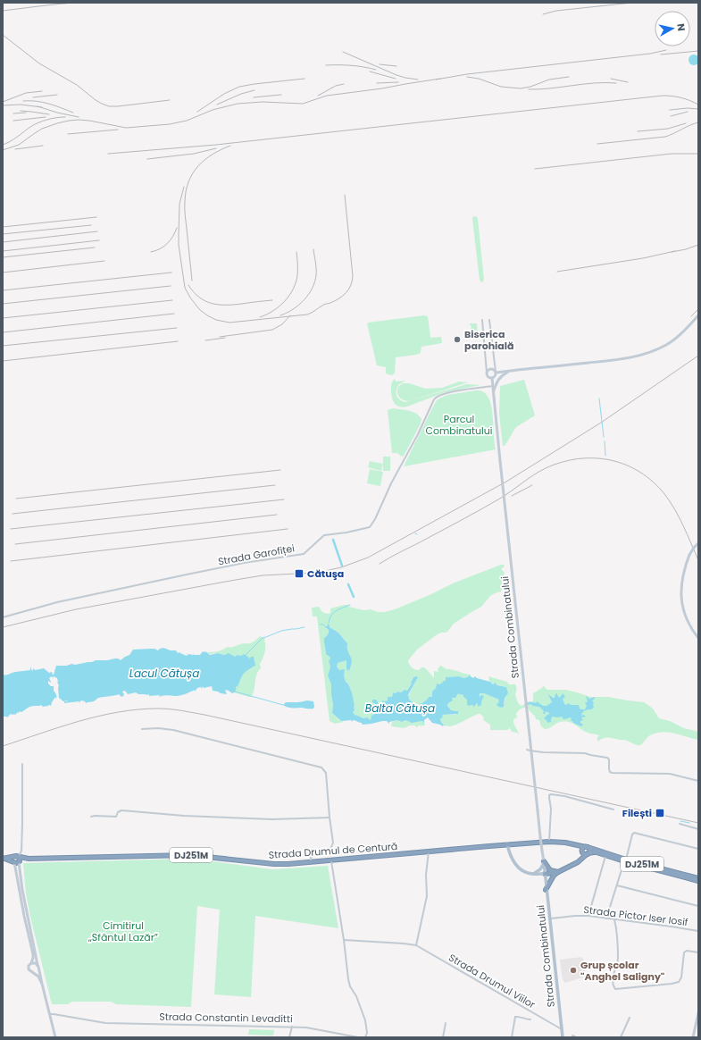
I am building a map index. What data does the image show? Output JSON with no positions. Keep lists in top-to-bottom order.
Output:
{
  "streets": {
    "highway": ["Strada Drumul de Centură", "DJ251M"],
    "main road": ["Strada Combinatului"],
    "street": [
      "Strada Garofiței",
      "Strada Pictor Iser Iosif",
      "Strada Drumul Viilor",
      "Strada Constantin Levaditti"
    ]
  },
  "crossings": [
    ["Strada Garofiței", "Strada Combinatului"],
    ["Strada Combinatului", "Strada Pictor Iser Iosif"],
    ["Strada Combinatului", "Strada Drumul Viilor"],
    ["Strada Drumul de Centură", "DJ251M"]
  ],
  "water": ["Lacul Cătușa", "Balta Cătușa"],
  "parks": ["Parcul Combinatului", "Cimitirul „Sfântul Lazăr”"],
  "places": {
    "other": ["Biserica parohială", "Grup școlar \"Anghel Saligny\""],
    "transit": ["Cătuşa", "Filești"]
  },
  "north": "right"
}
